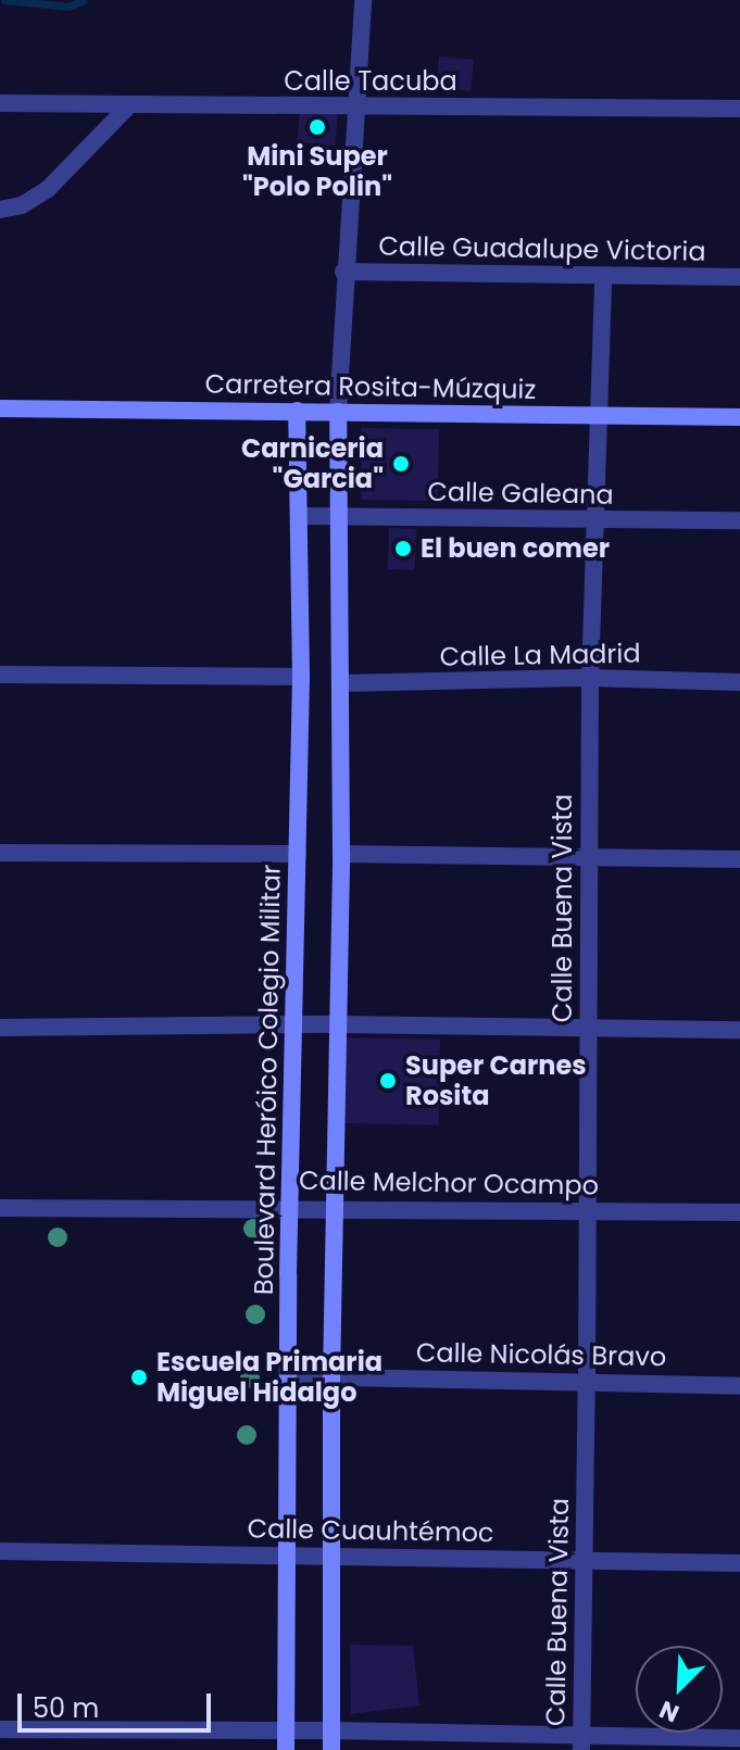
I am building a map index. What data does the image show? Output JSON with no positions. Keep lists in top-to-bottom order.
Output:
{
  "streets": {
    "street": [
      "Calle Tacuba",
      "Calle Guadalupe Victoria",
      "Carretera Rosita-Múzquiz",
      "Calle Galeana",
      "Calle La Madrid",
      "Calle Buena Vista",
      "Boulevard Heróico Colegio Militar",
      "Calle Melchor Ocampo",
      "Calle Nicolás Bravo",
      "Calle Cuauhtémoc"
    ]
  },
  "crossings": [
    ["Calle Guadalupe Victoria", "Calle Buena Vista"],
    ["Carretera Rosita-Múzquiz", "Calle Buena Vista"],
    ["Carretera Rosita-Múzquiz", "Boulevard Heróico Colegio Militar"],
    ["Calle Galeana", "Calle Buena Vista"],
    ["Calle Galeana", "Boulevard Heróico Colegio Militar"],
    ["Calle La Madrid", "Calle Buena Vista"],
    ["Calle Buena Vista", "Calle Melchor Ocampo"],
    ["Calle Buena Vista", "Calle Nicolás Bravo"],
    ["Calle Buena Vista", "Calle Cuauhtémoc"],
    ["Boulevard Heróico Colegio Militar", "Calle Melchor Ocampo"],
    ["Boulevard Heróico Colegio Militar", "Calle Nicolás Bravo"],
    ["Boulevard Heróico Colegio Militar", "Calle Cuauhtémoc"]
  ],
  "places": [
    "Mini Super \"Polo Polin\"",
    "Carniceria \"Garcia\"",
    "El buen comer",
    "Super Carnes Rosita",
    "Escuela Primaria Miguel Hidalgo"
  ],
  "scale_bar": "50 m",
  "north": "bottom left"
}
